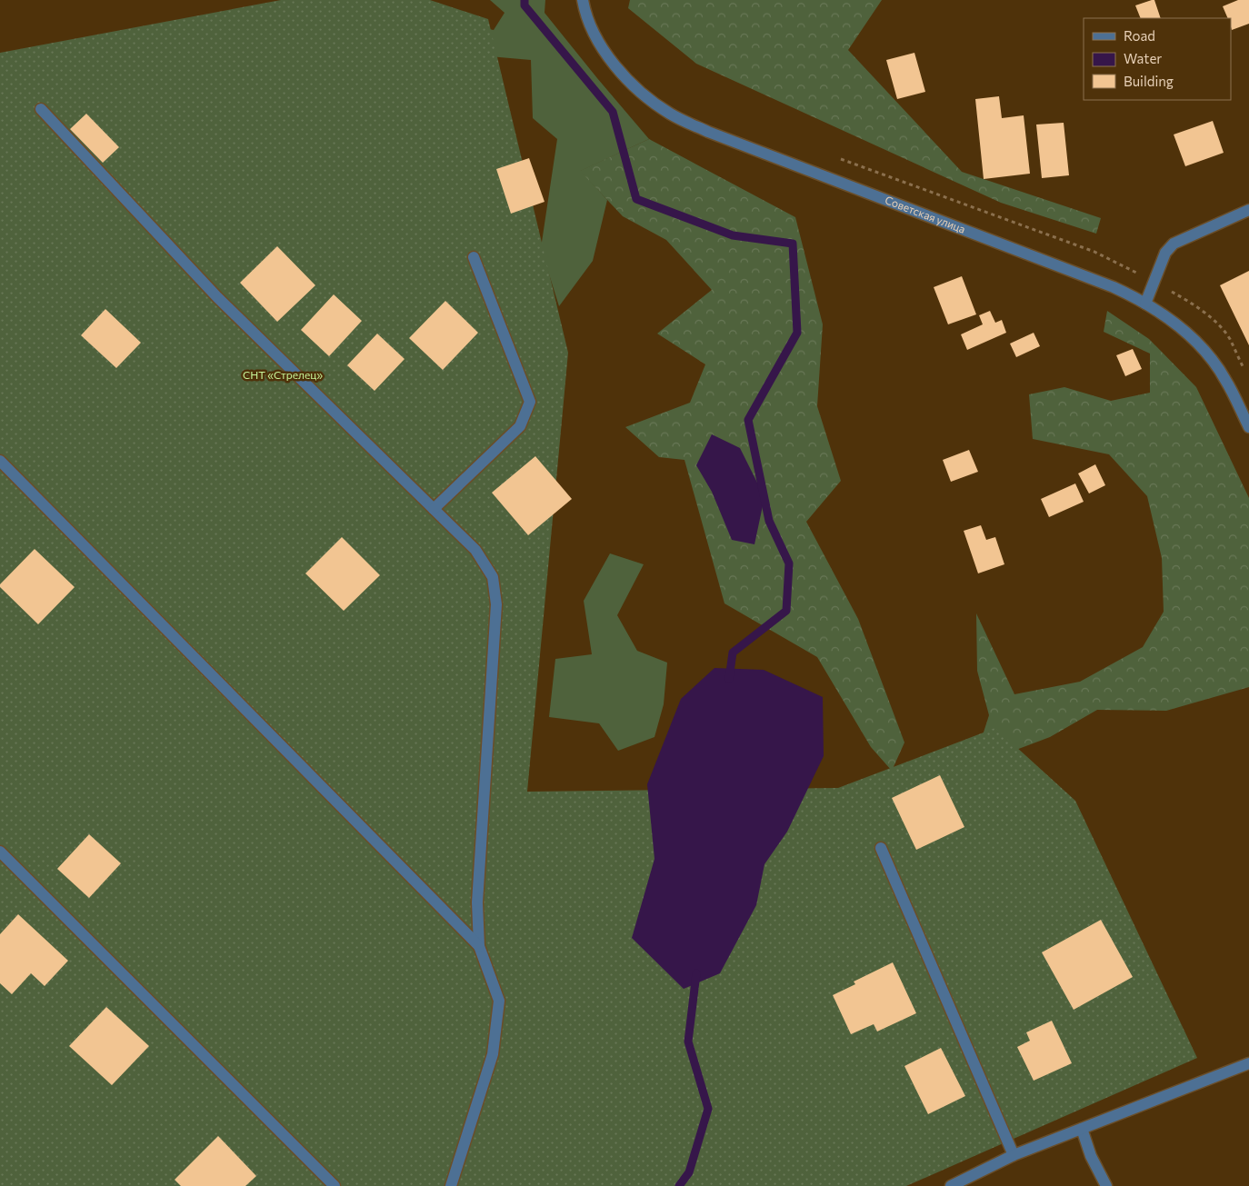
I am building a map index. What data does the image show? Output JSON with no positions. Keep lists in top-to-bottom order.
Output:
{
  "streets": {
    "street": ["Советская улица"]
  },
  "parks": ["СНТ «Стрелец»"],
  "legend": ["Road", "Water", "Building"]
}
